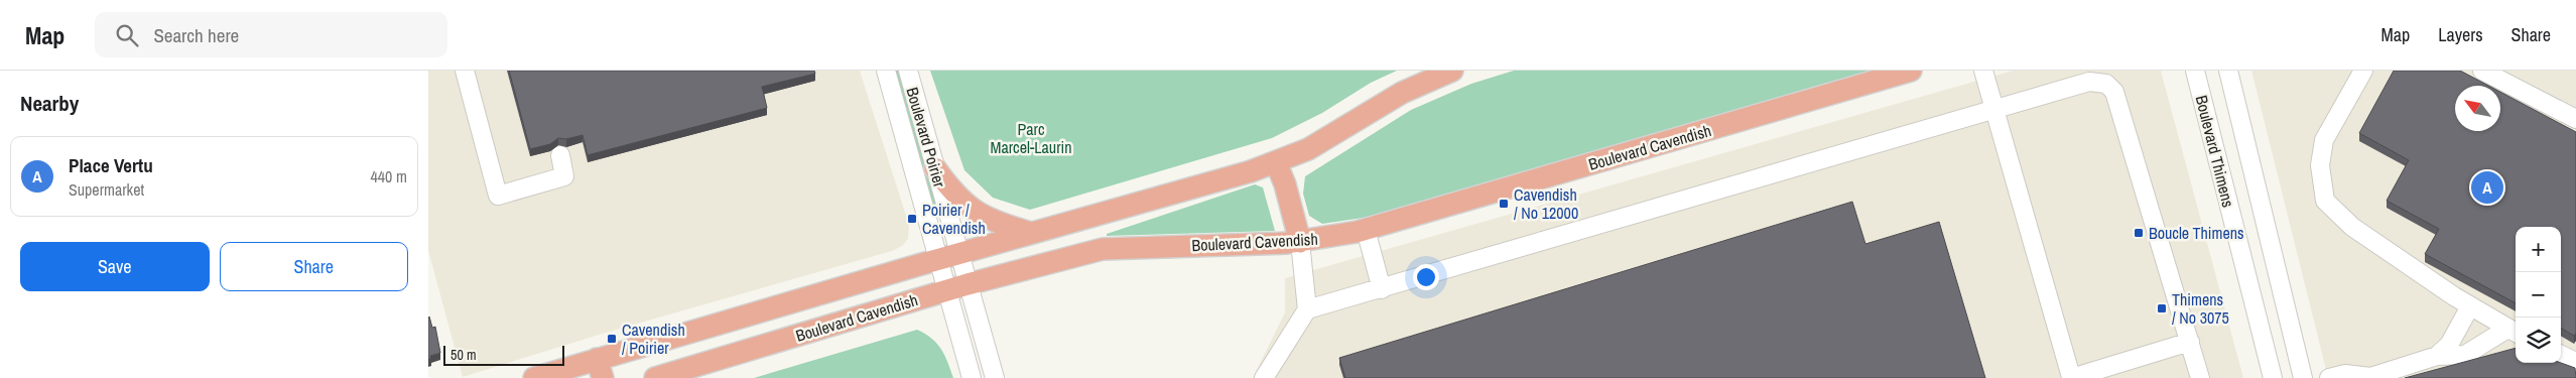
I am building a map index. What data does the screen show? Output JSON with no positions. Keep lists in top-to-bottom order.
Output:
{
  "streets": {
    "main road": ["Boulevard Cavendish"],
    "street": ["Boulevard Poirier", "Boulevard Thimens"]
  },
  "crossings": [
    ["Boulevard Poirier", "Boulevard Cavendish"]
  ],
  "parks": ["Parc Marcel-Laurin"],
  "places": {
    "transit": [
      "Cavendish / No 12000",
      "Poirier / Cavendish",
      "Boucle Thimens",
      "Thimens / No 3075",
      "Cavendish / Poirier"
    ]
  },
  "scale_bar": "50 m",
  "north": "top left",
  "page": {
    "header": "Map",
    "search": "Search here",
    "nav": ["Map", "Layers", "Share"],
    "heading": "Nearby",
    "list": [
      {
        "mark": "A",
        "name": "Place Vertu",
        "note": "Supermarket",
        "value": "440 m"
      }
    ],
    "pins": "A",
    "buttons": ["Save", "Share"],
    "map_buttons": ["+", "−"],
    "scale": "50 m"
  }
}
